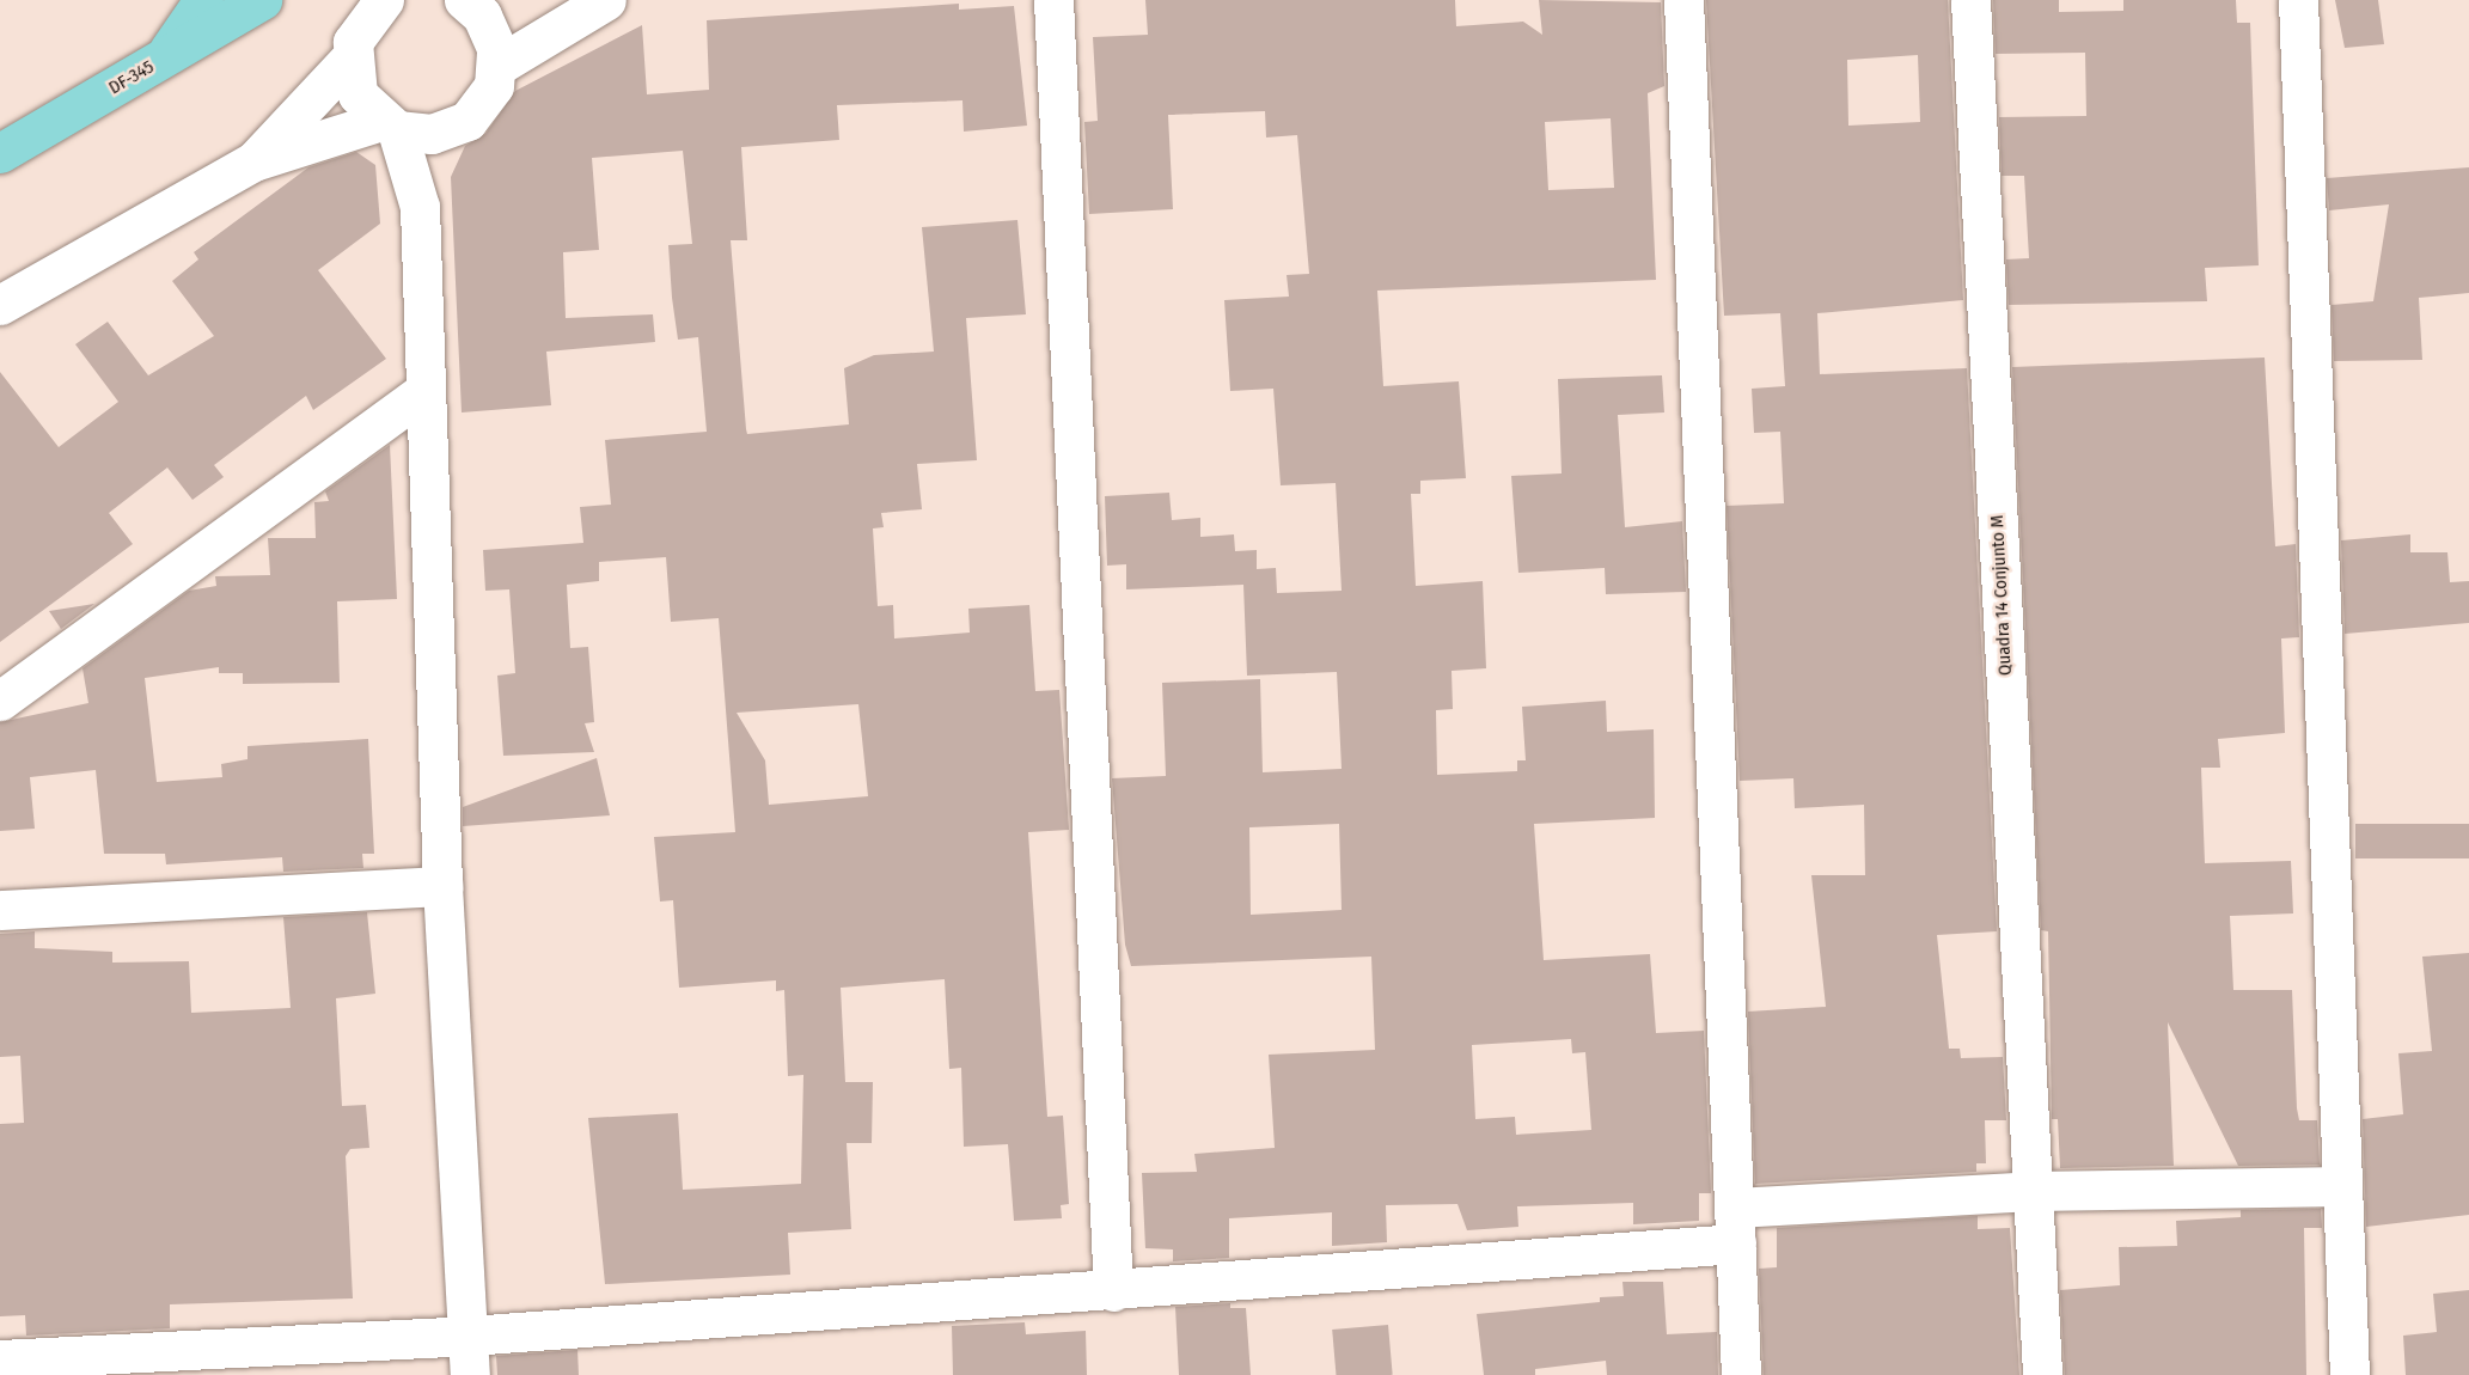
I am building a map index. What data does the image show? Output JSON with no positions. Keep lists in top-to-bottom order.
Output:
{
  "streets": {
    "main road": ["DF-345"],
    "street": ["Quadra 14 Conjunto M"]
  }
}
